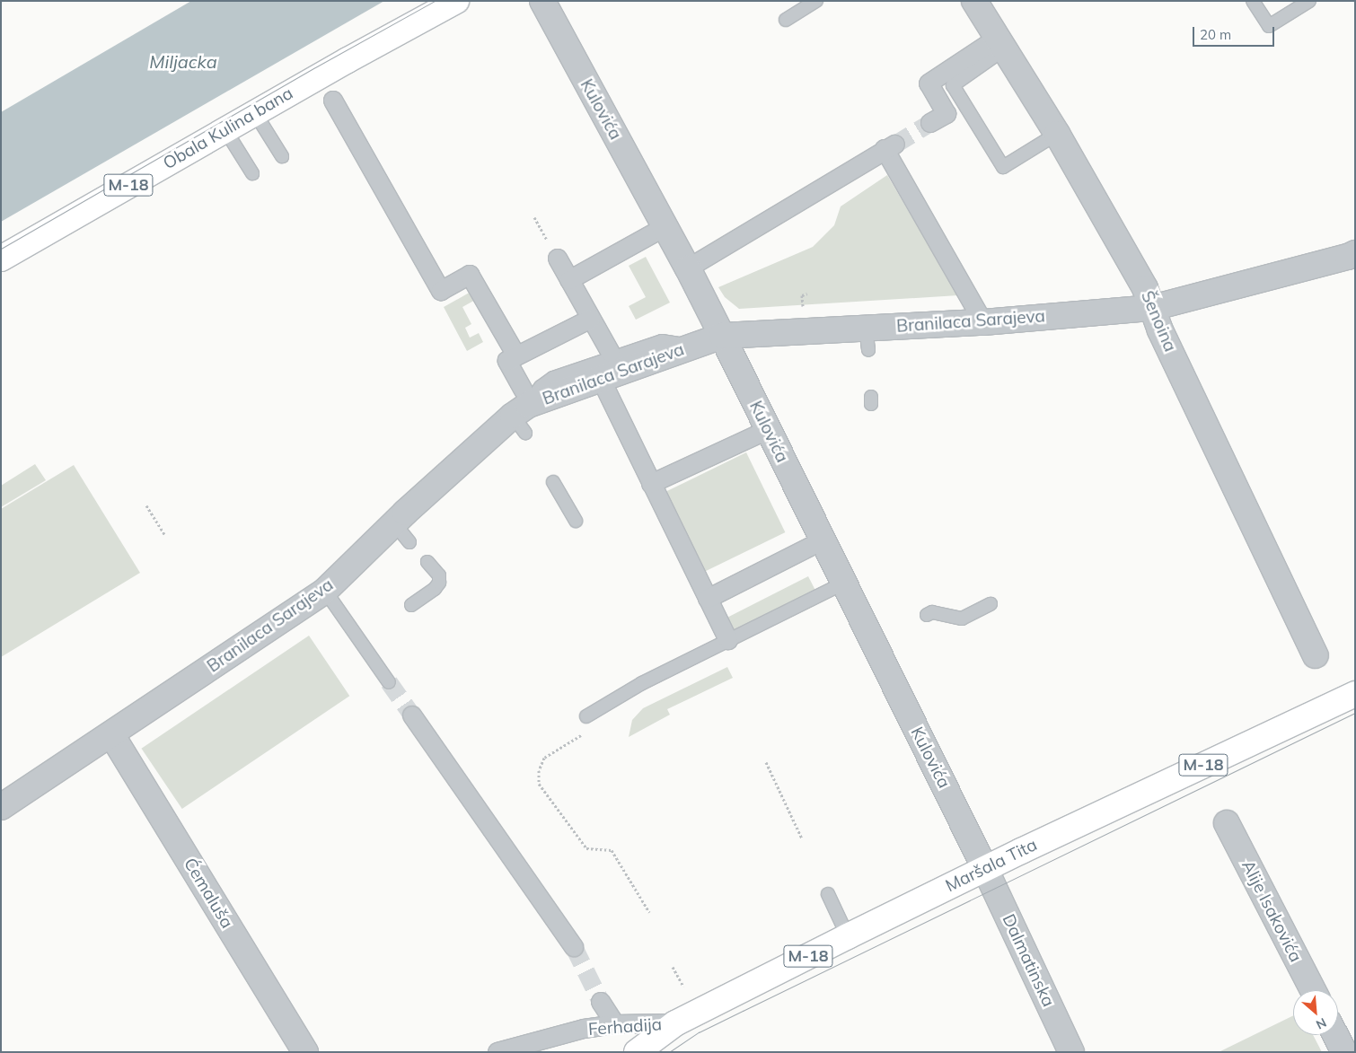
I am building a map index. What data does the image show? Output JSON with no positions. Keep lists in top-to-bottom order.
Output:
{
  "streets": {
    "main road": ["Obala Kulina bana", "M-18", "Maršala Tita"],
    "street": [
      "Kulovića",
      "Branilaca Sarajeva",
      "Šenoina",
      "Ćemaluša",
      "Alije Isakovića",
      "Dalmatinska",
      "Ferhadija"
    ]
  },
  "crossings": [
    ["Kulovića", "Branilaca Sarajeva"],
    ["Kulovića", "Maršala Tita"],
    ["Kulovića", "Dalmatinska"],
    ["Branilaca Sarajeva", "Šenoina"],
    ["Branilaca Sarajeva", "Ćemaluša"],
    ["Maršala Tita", "Dalmatinska"],
    ["Maršala Tita", "Ferhadija"]
  ],
  "water": ["Miljacka"],
  "scale_bar": "20 m",
  "north": "bottom right"
}
